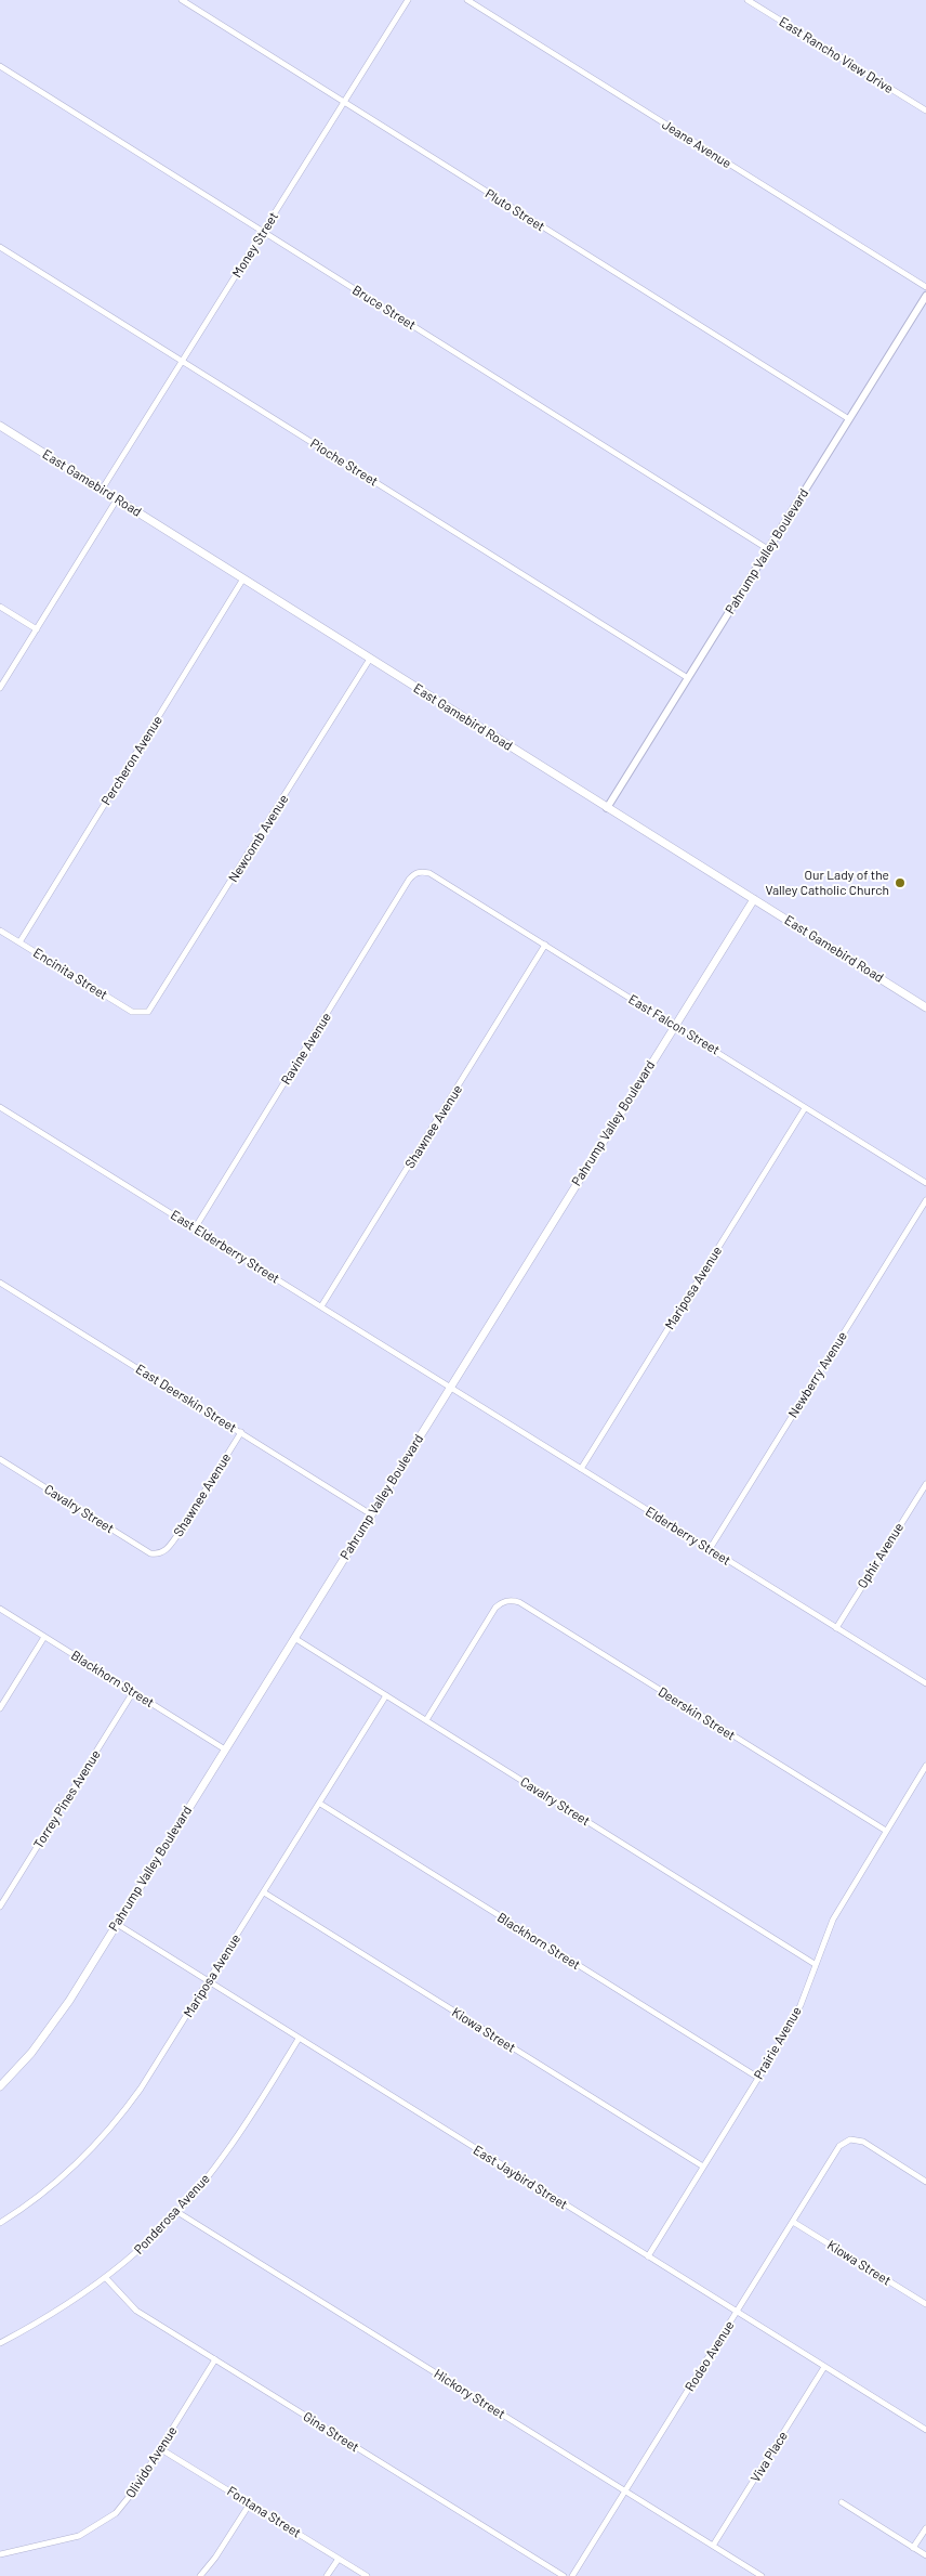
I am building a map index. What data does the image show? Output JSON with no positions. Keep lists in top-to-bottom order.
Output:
{
  "streets": {
    "main road": ["East Gamebird Road", "Pahrump Valley Boulevard"],
    "street": [
      "East Rancho View Drive",
      "Jeane Avenue",
      "Pluto Street",
      "Money Street",
      "Bruce Street",
      "Pioche Street",
      "Percheron Avenue",
      "Newcomb Avenue",
      "Encinita Street",
      "East Falcon Street",
      "Ravine Avenue",
      "Shawnee Avenue",
      "East Elderberry Street",
      "Mariposa Avenue",
      "Newberry Avenue",
      "East Deerskin Street",
      "Cavalry Street",
      "Elderberry Street",
      "Ophir Avenue",
      "Blackhorn Street",
      "Deerskin Street",
      "Torrey Pines Avenue",
      "Kiowa Street",
      "Prairie Avenue",
      "East Jaybird Street",
      "Ponderosa Avenue",
      "Rodeo Avenue",
      "Hickory Street",
      "Gina Street",
      "Viva Place",
      "Olivido Avenue",
      "Fontana Street"
    ]
  },
  "crossings": [
    ["Pluto Street", "Money Street"],
    ["Pluto Street", "Pahrump Valley Boulevard"],
    ["Money Street", "Bruce Street"],
    ["Money Street", "Pioche Street"],
    ["Money Street", "East Gamebird Road"],
    ["Bruce Street", "Pahrump Valley Boulevard"],
    ["Pioche Street", "Pahrump Valley Boulevard"],
    ["East Gamebird Road", "Pahrump Valley Boulevard"],
    ["East Gamebird Road", "Percheron Avenue"],
    ["East Gamebird Road", "Newcomb Avenue"],
    ["Pahrump Valley Boulevard", "East Falcon Street"],
    ["Pahrump Valley Boulevard", "East Elderberry Street"],
    ["Pahrump Valley Boulevard", "East Deerskin Street"],
    ["Pahrump Valley Boulevard", "Cavalry Street"],
    ["Pahrump Valley Boulevard", "Elderberry Street"],
    ["Pahrump Valley Boulevard", "Blackhorn Street"],
    ["Pahrump Valley Boulevard", "East Jaybird Street"],
    ["Percheron Avenue", "Encinita Street"],
    ["Newcomb Avenue", "Encinita Street"],
    ["East Falcon Street", "Ravine Avenue"],
    ["East Falcon Street", "Shawnee Avenue"],
    ["East Falcon Street", "Mariposa Avenue"],
    ["Ravine Avenue", "East Elderberry Street"],
    ["Shawnee Avenue", "East Elderberry Street"],
    ["Shawnee Avenue", "East Deerskin Street"],
    ["Shawnee Avenue", "Cavalry Street"],
    ["East Elderberry Street", "Elderberry Street"],
    ["Mariposa Avenue", "Cavalry Street"],
    ["Mariposa Avenue", "Elderberry Street"],
    ["Mariposa Avenue", "Blackhorn Street"],
    ["Mariposa Avenue", "Kiowa Street"],
    ["Mariposa Avenue", "East Jaybird Street"],
    ["Newberry Avenue", "Elderberry Street"],
    ["Cavalry Street", "Deerskin Street"],
    ["Cavalry Street", "Prairie Avenue"],
    ["Elderberry Street", "Ophir Avenue"],
    ["Blackhorn Street", "Torrey Pines Avenue"],
    ["Blackhorn Street", "Prairie Avenue"],
    ["Deerskin Street", "Prairie Avenue"],
    ["Kiowa Street", "Prairie Avenue"],
    ["Kiowa Street", "Rodeo Avenue"],
    ["Prairie Avenue", "East Jaybird Street"],
    ["East Jaybird Street", "Ponderosa Avenue"],
    ["East Jaybird Street", "Rodeo Avenue"],
    ["East Jaybird Street", "Viva Place"],
    ["Ponderosa Avenue", "Hickory Street"],
    ["Ponderosa Avenue", "Gina Street"],
    ["Rodeo Avenue", "Hickory Street"],
    ["Hickory Street", "Viva Place"],
    ["Gina Street", "Olivido Avenue"],
    ["Olivido Avenue", "Fontana Street"]
  ],
  "places": ["Our Lady of the Valley Catholic Church"]
}
